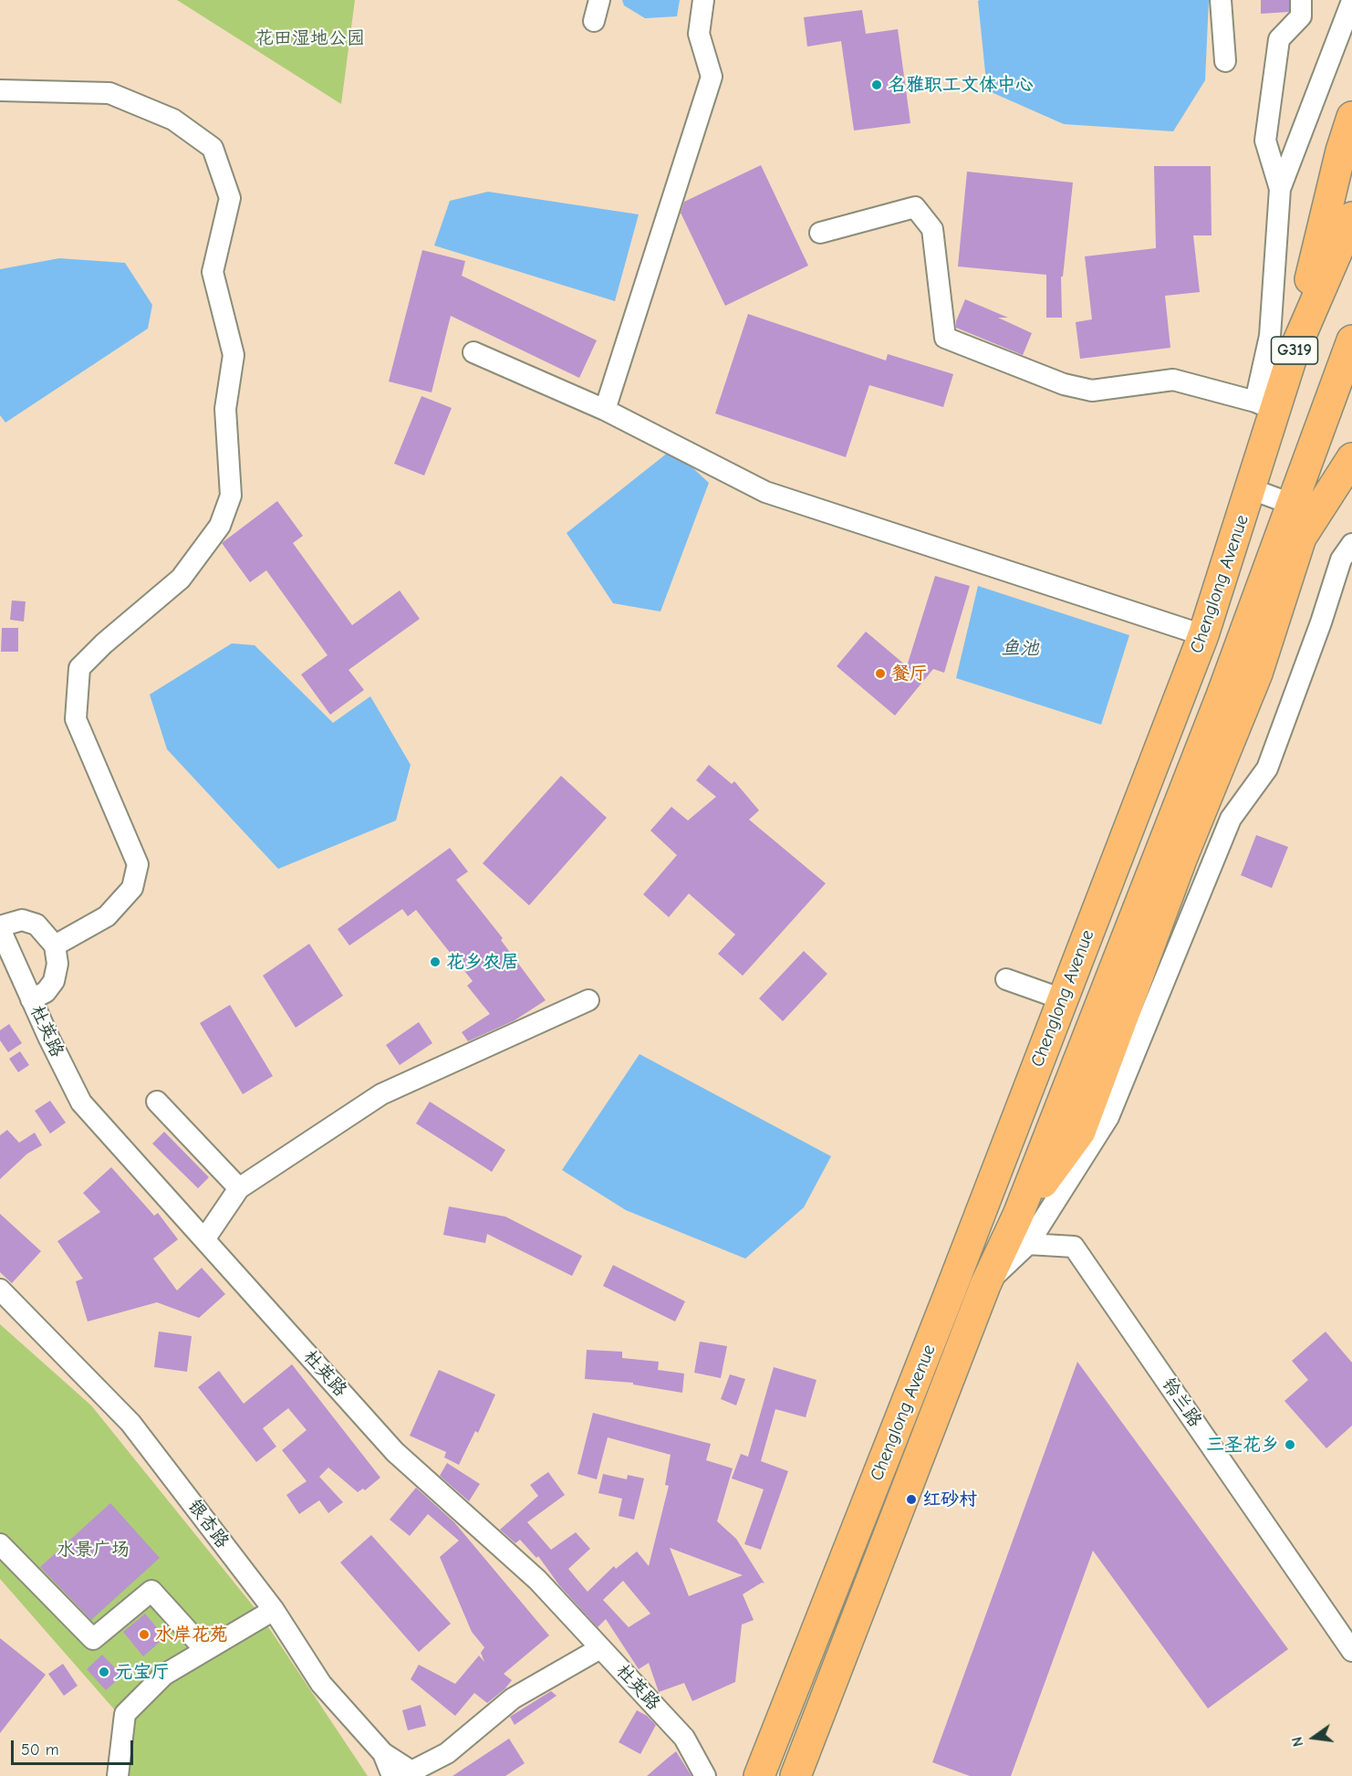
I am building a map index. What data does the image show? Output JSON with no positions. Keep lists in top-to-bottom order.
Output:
{
  "streets": {
    "highway": ["G319", "Chenglong Avenue"],
    "street": ["杜英路", "铃兰路", "银杏路"]
  },
  "water": ["鱼池"],
  "parks": ["花田湿地公园", "水景广场"],
  "places": [
    "名雅职工文体中心",
    "餐厅",
    "花乡农居",
    "三圣花乡",
    "红砂村",
    "水岸花苑",
    "元宝厅"
  ],
  "scale_bar": "50 m",
  "north": "left"
}
